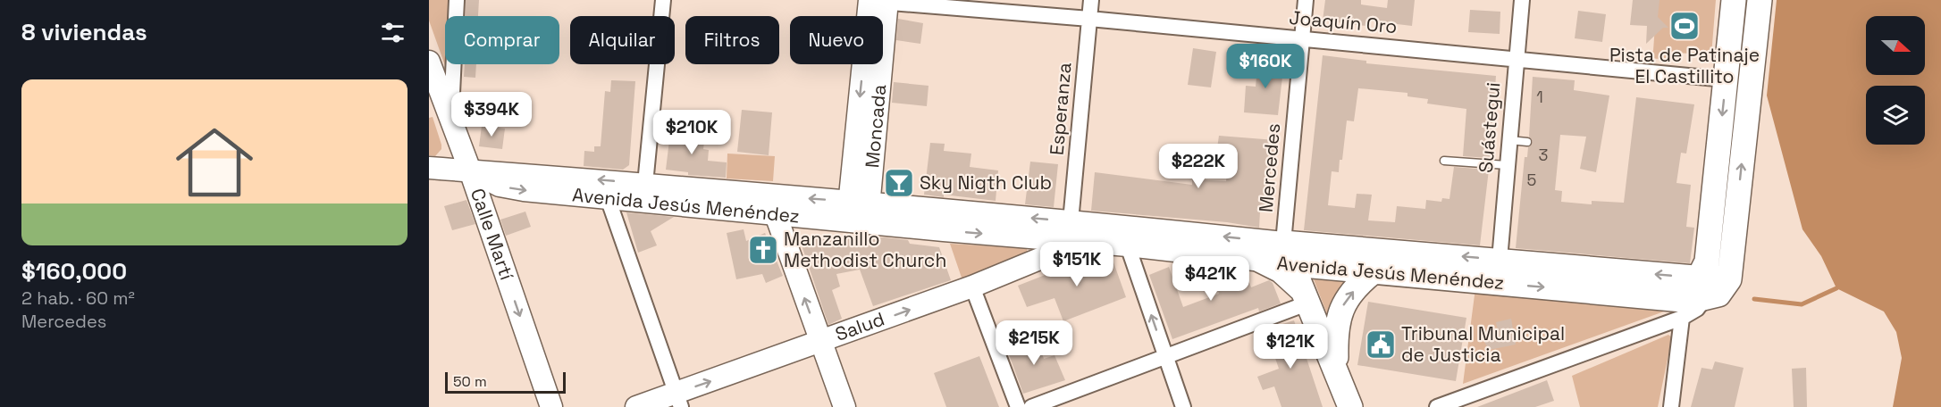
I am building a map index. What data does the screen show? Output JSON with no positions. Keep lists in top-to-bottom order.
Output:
{
  "streets": {
    "main road": [
      "Moncada",
      "Avenida Jesús Menéndez",
      "Calle Martí",
      "Salud"
    ],
    "street": [
      "Joaquín Oro",
      "Esperanza",
      "Suástegui",
      "Mercedes"
    ]
  },
  "crossings": [
    ["Joaquín Oro", "Esperanza"],
    ["Joaquín Oro", "Moncada"],
    ["Joaquín Oro", "Suástegui"],
    ["Joaquín Oro", "Mercedes"],
    ["Esperanza", "Avenida Jesús Menéndez"],
    ["Moncada", "Avenida Jesús Menéndez"],
    ["Suástegui", "Avenida Jesús Menéndez"],
    ["Mercedes", "Avenida Jesús Menéndez"],
    ["Avenida Jesús Menéndez", "Calle Martí"],
    ["Avenida Jesús Menéndez", "Salud"]
  ],
  "one_way": ["Calle Martí", "Salud"],
  "places": {
    "sports": ["Pista de Patinaje El Castillito"],
    "bar": ["Sky Nigth Club"],
    "church": ["Manzanillo Methodist Church"],
    "public building": ["Tribunal Municipal de Justicia"]
  },
  "house_numbers": ["1", "3", "5"],
  "scale_bar": "50 m",
  "north": "right",
  "page": {
    "heading": "8 viviendas",
    "chip": [
      "Comprar",
      "Alquilar",
      "Filtros",
      "Nuevo"
    ],
    "price": [
      "$160K",
      "$394K",
      "$210K",
      "$222K",
      "$151K",
      "$421K",
      "$215K",
      "$121K"
    ],
    "list": [
      {
        "name": "$160,000",
        "note": "2 hab. · 60 m² · Mercedes"
      }
    ],
    "scale": "50 m"
  }
}
